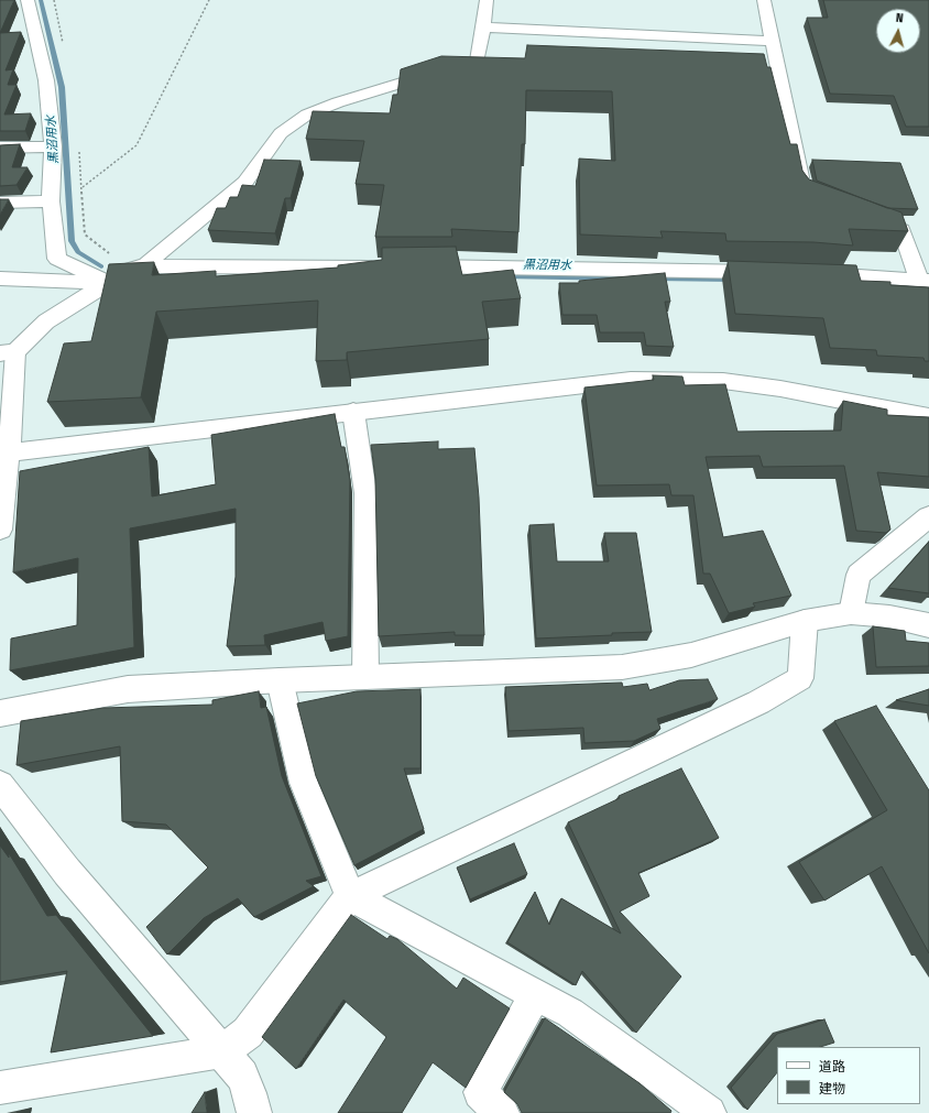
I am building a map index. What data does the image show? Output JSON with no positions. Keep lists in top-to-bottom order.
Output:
{
  "water": ["黒沼用水"],
  "legend": ["道路", "建物"],
  "north": "top"
}
